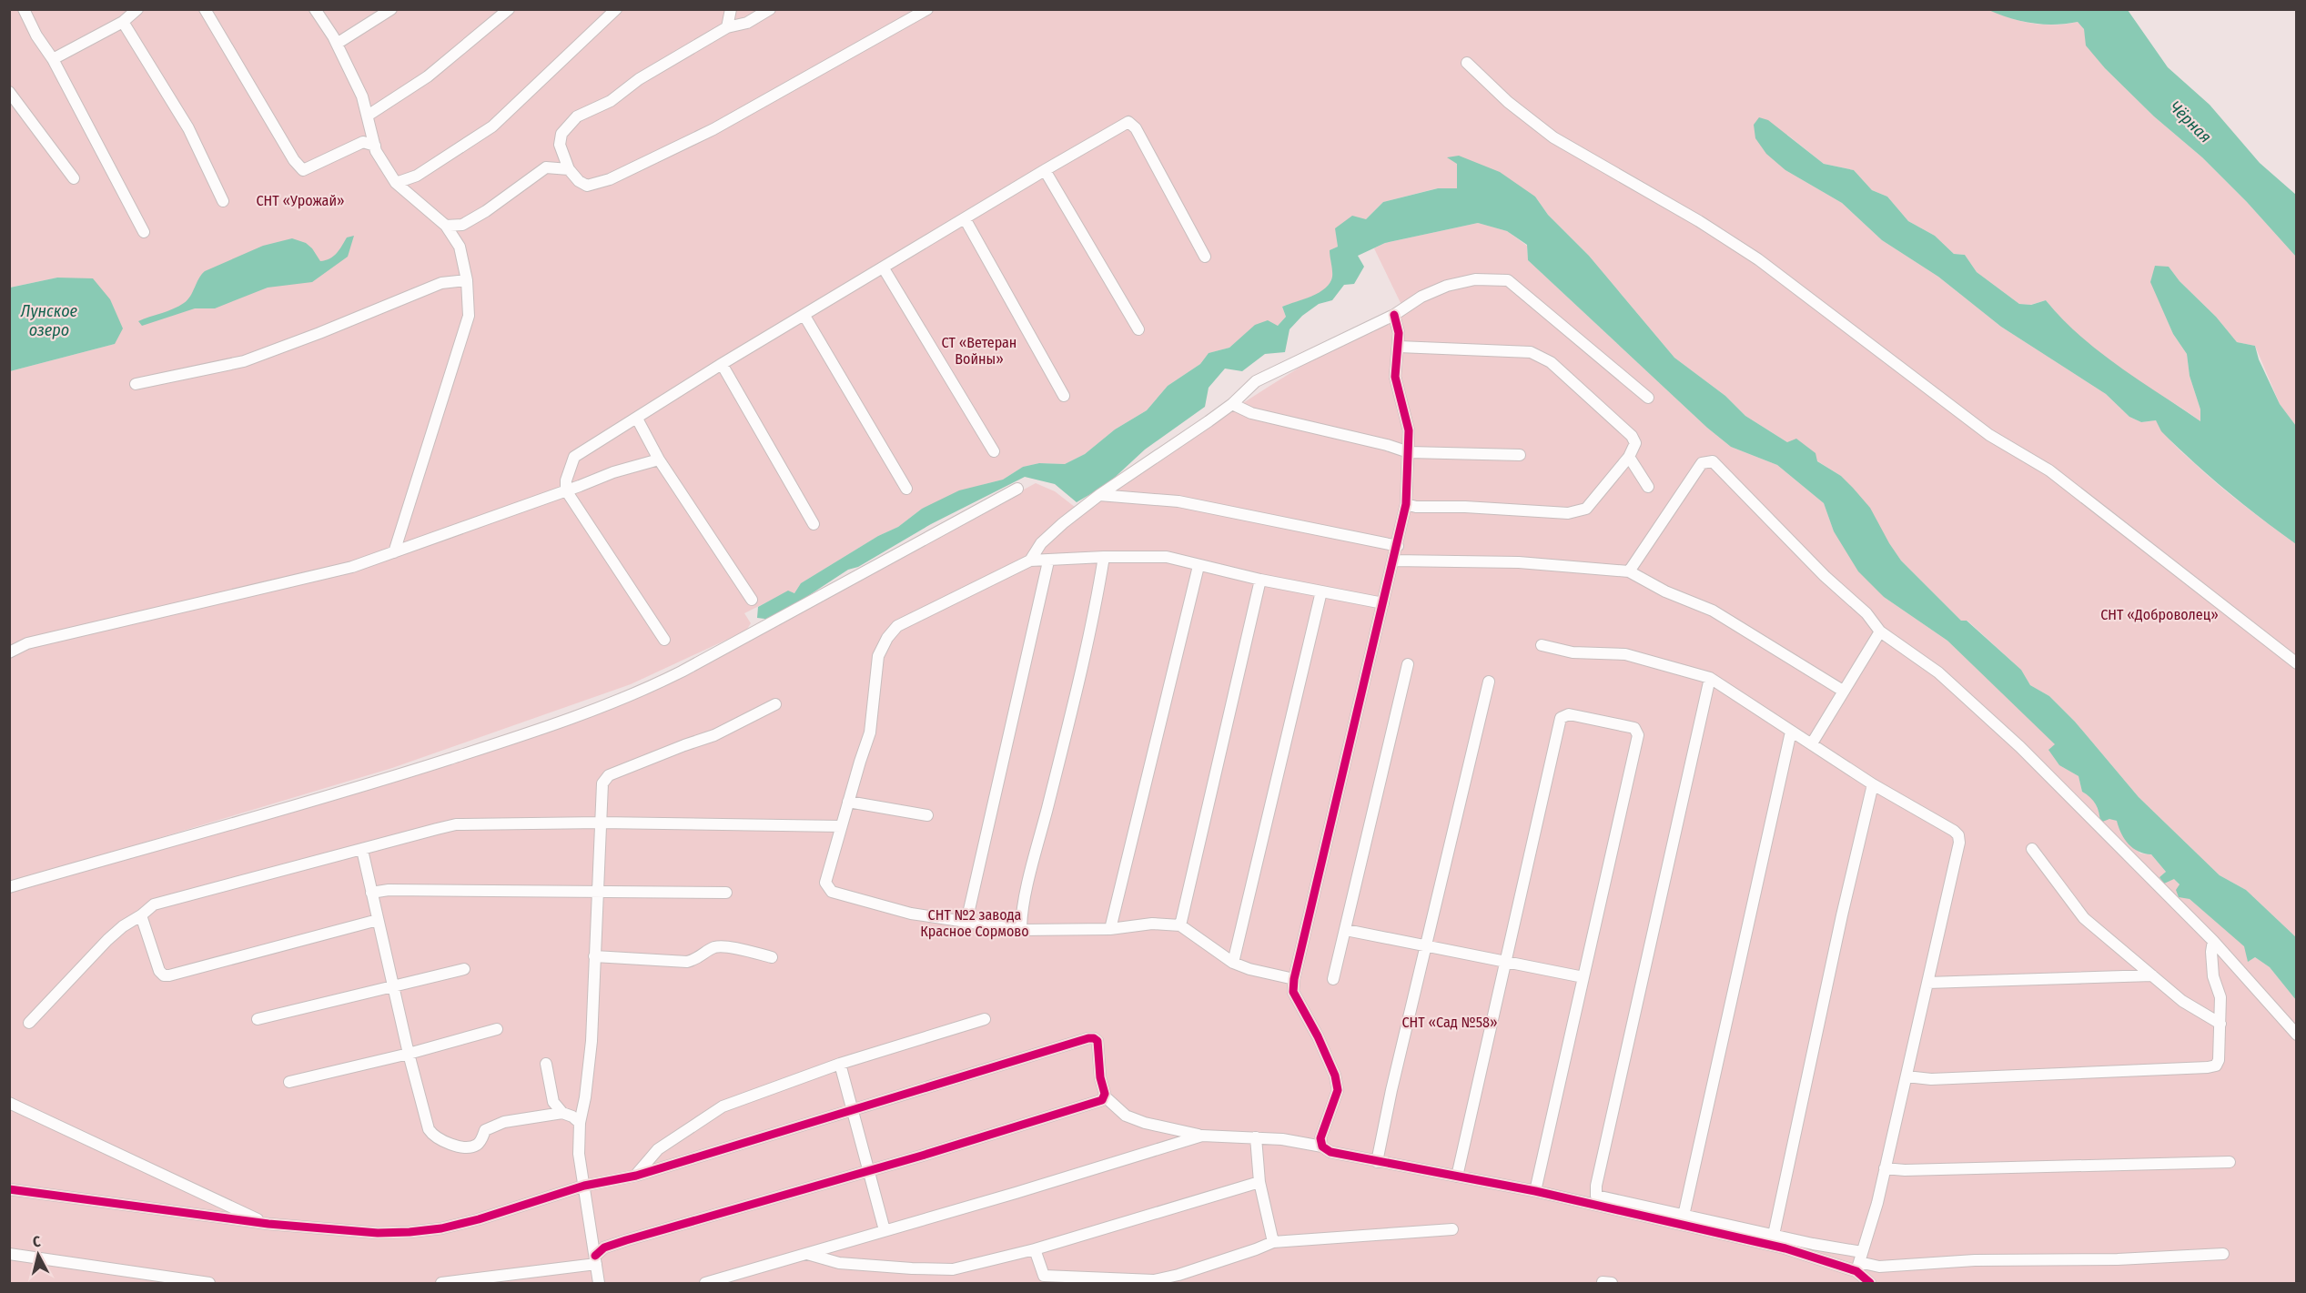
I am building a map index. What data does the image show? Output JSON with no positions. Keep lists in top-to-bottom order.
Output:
{
  "water": ["Чёрная", "Лунское озеро"],
  "parks": [
    "СНТ «Урожай»",
    "СТ «Ветеран Войны»",
    "СНТ «Доброволец»",
    "СНТ №2 завода Красное Сормово",
    "СНТ «Сад №58»"
  ],
  "north": "top"
}
